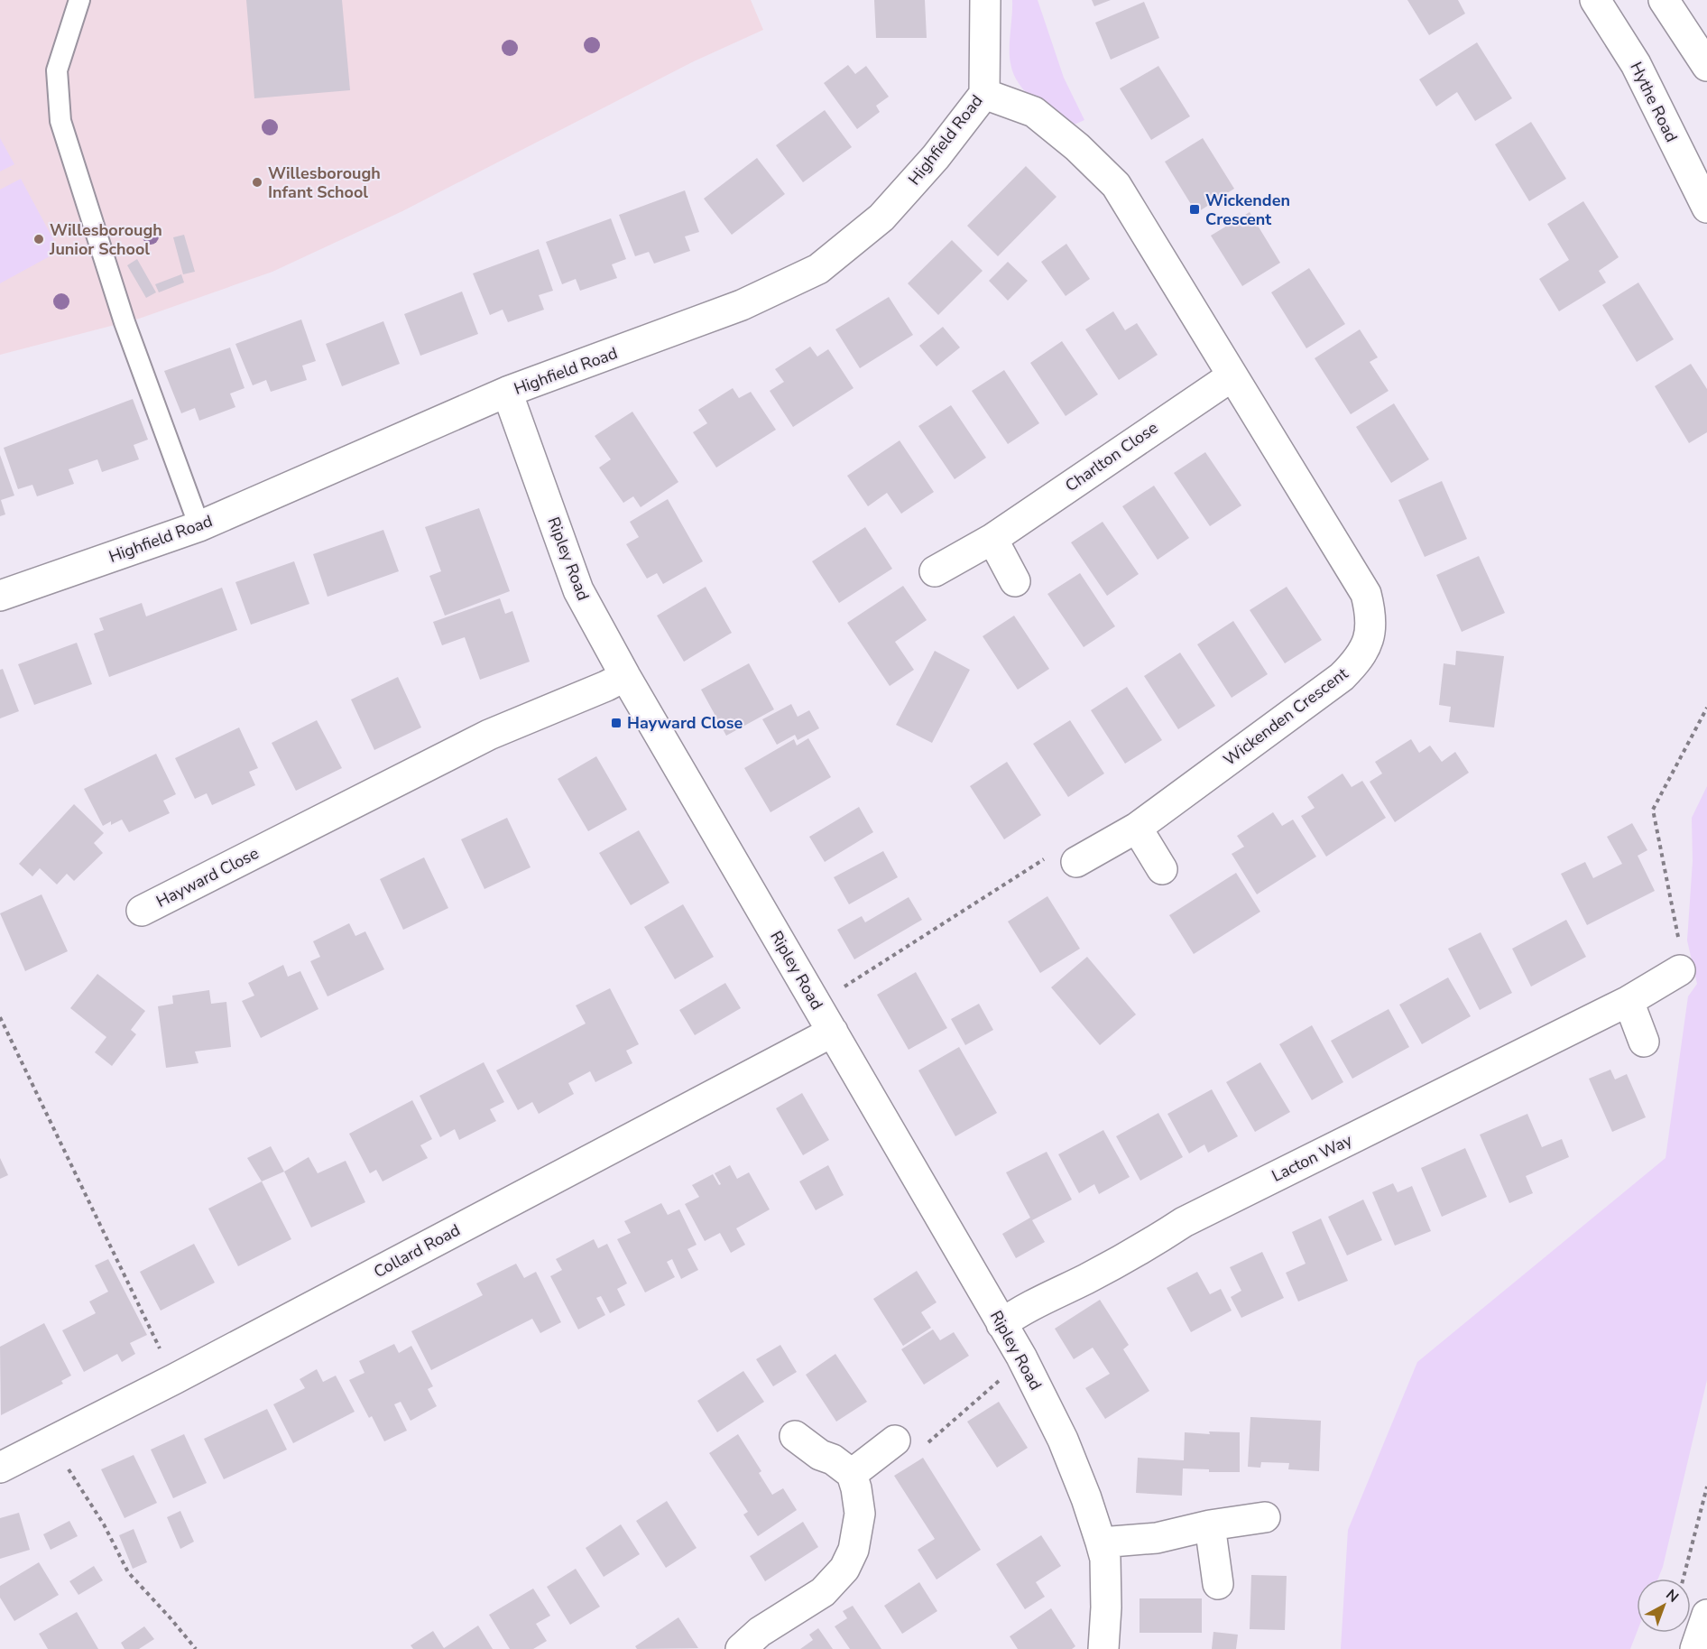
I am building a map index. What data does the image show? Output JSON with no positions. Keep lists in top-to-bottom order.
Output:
{
  "streets": {
    "street": [
      "Hythe Road",
      "Highfield Road",
      "Charlton Close",
      "Ripley Road",
      "Wickenden Crescent",
      "Hayward Close",
      "Lacton Way",
      "Collard Road"
    ]
  },
  "crossings": [
    ["Highfield Road", "Ripley Road"],
    ["Highfield Road", "Wickenden Crescent"],
    ["Charlton Close", "Wickenden Crescent"],
    ["Ripley Road", "Hayward Close"],
    ["Ripley Road", "Lacton Way"],
    ["Ripley Road", "Collard Road"]
  ],
  "places": {
    "other": ["Willesborough Infant School", "Willesborough Junior School"],
    "transit": ["Wickenden Crescent", "Hayward Close"]
  },
  "north": "top right"
}
